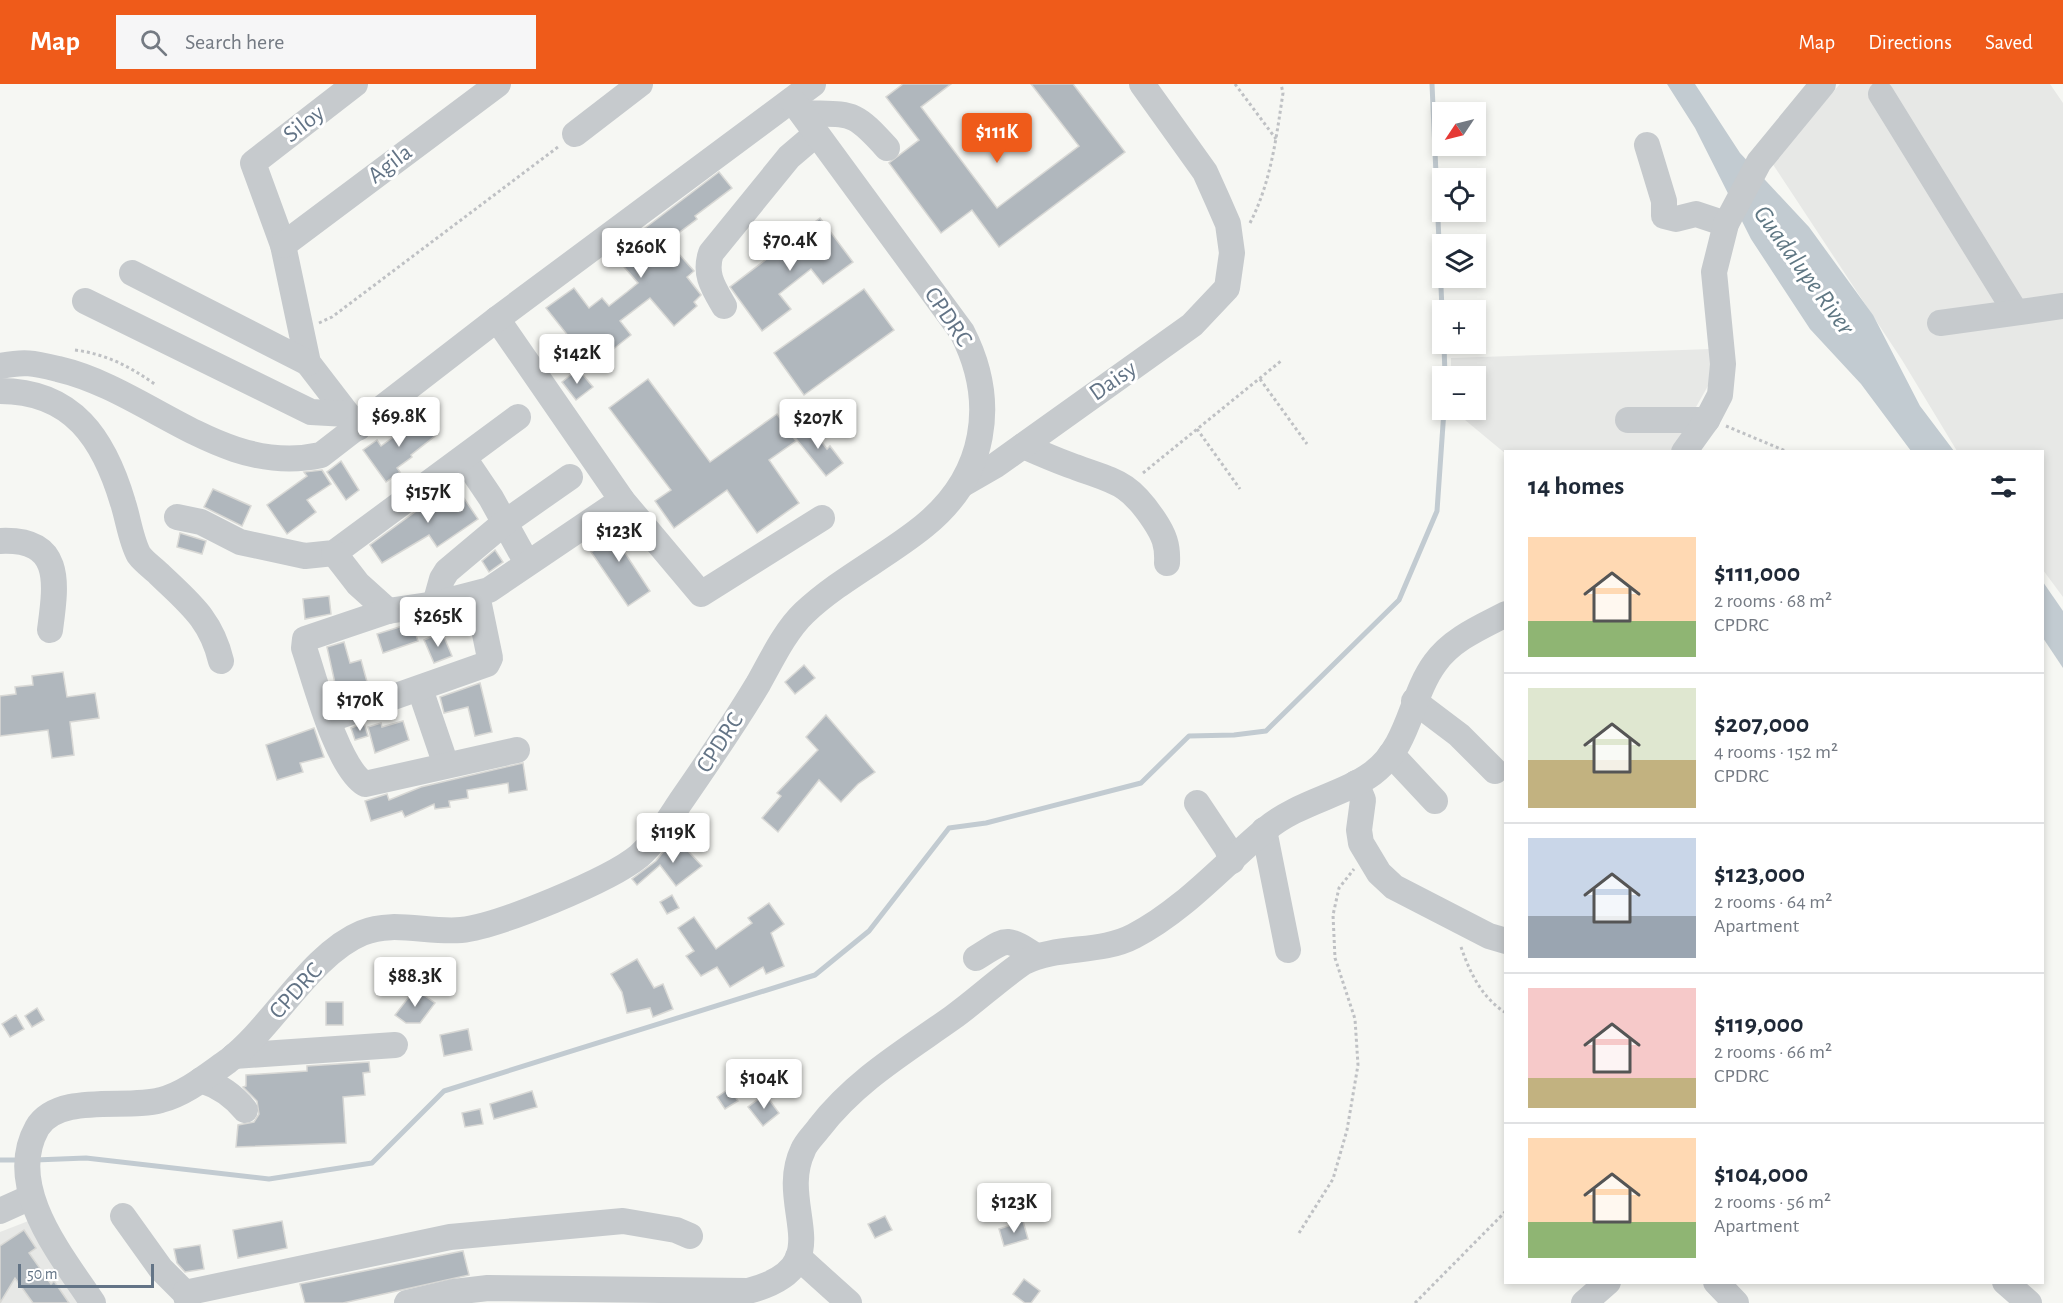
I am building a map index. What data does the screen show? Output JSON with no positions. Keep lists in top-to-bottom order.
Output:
{
  "streets": {
    "street": [
      "Siloy",
      "Agila",
      "CPDRC",
      "Daisy"
    ]
  },
  "crossings": [
    ["Siloy", "Agila"],
    ["CPDRC", "Daisy"]
  ],
  "water": ["Guadalupe River"],
  "scale_bar": "50 m",
  "north": "bottom left",
  "page": {
    "header": "Map",
    "search": "Search here",
    "nav": ["Map", "Directions", "Saved"],
    "map_buttons": ["+", "−"],
    "price": [
      "$111K",
      "$70.4K",
      "$260K",
      "$142K",
      "$69.8K",
      "$207K",
      "$157K",
      "$123K",
      "$265K",
      "$170K",
      "$119K",
      "$88.3K",
      "$104K",
      "$123K"
    ],
    "heading": "14 homes",
    "list": [
      {
        "name": "$111,000",
        "note": "2 rooms · 68 m² · CPDRC"
      },
      {
        "name": "$207,000",
        "note": "4 rooms · 152 m² · CPDRC"
      },
      {
        "name": "$123,000",
        "note": "2 rooms · 64 m² · Apartment"
      },
      {
        "name": "$119,000",
        "note": "2 rooms · 66 m² · CPDRC"
      },
      {
        "name": "$104,000",
        "note": "2 rooms · 56 m² · Apartment"
      }
    ],
    "scale": "50 m"
  }
}
